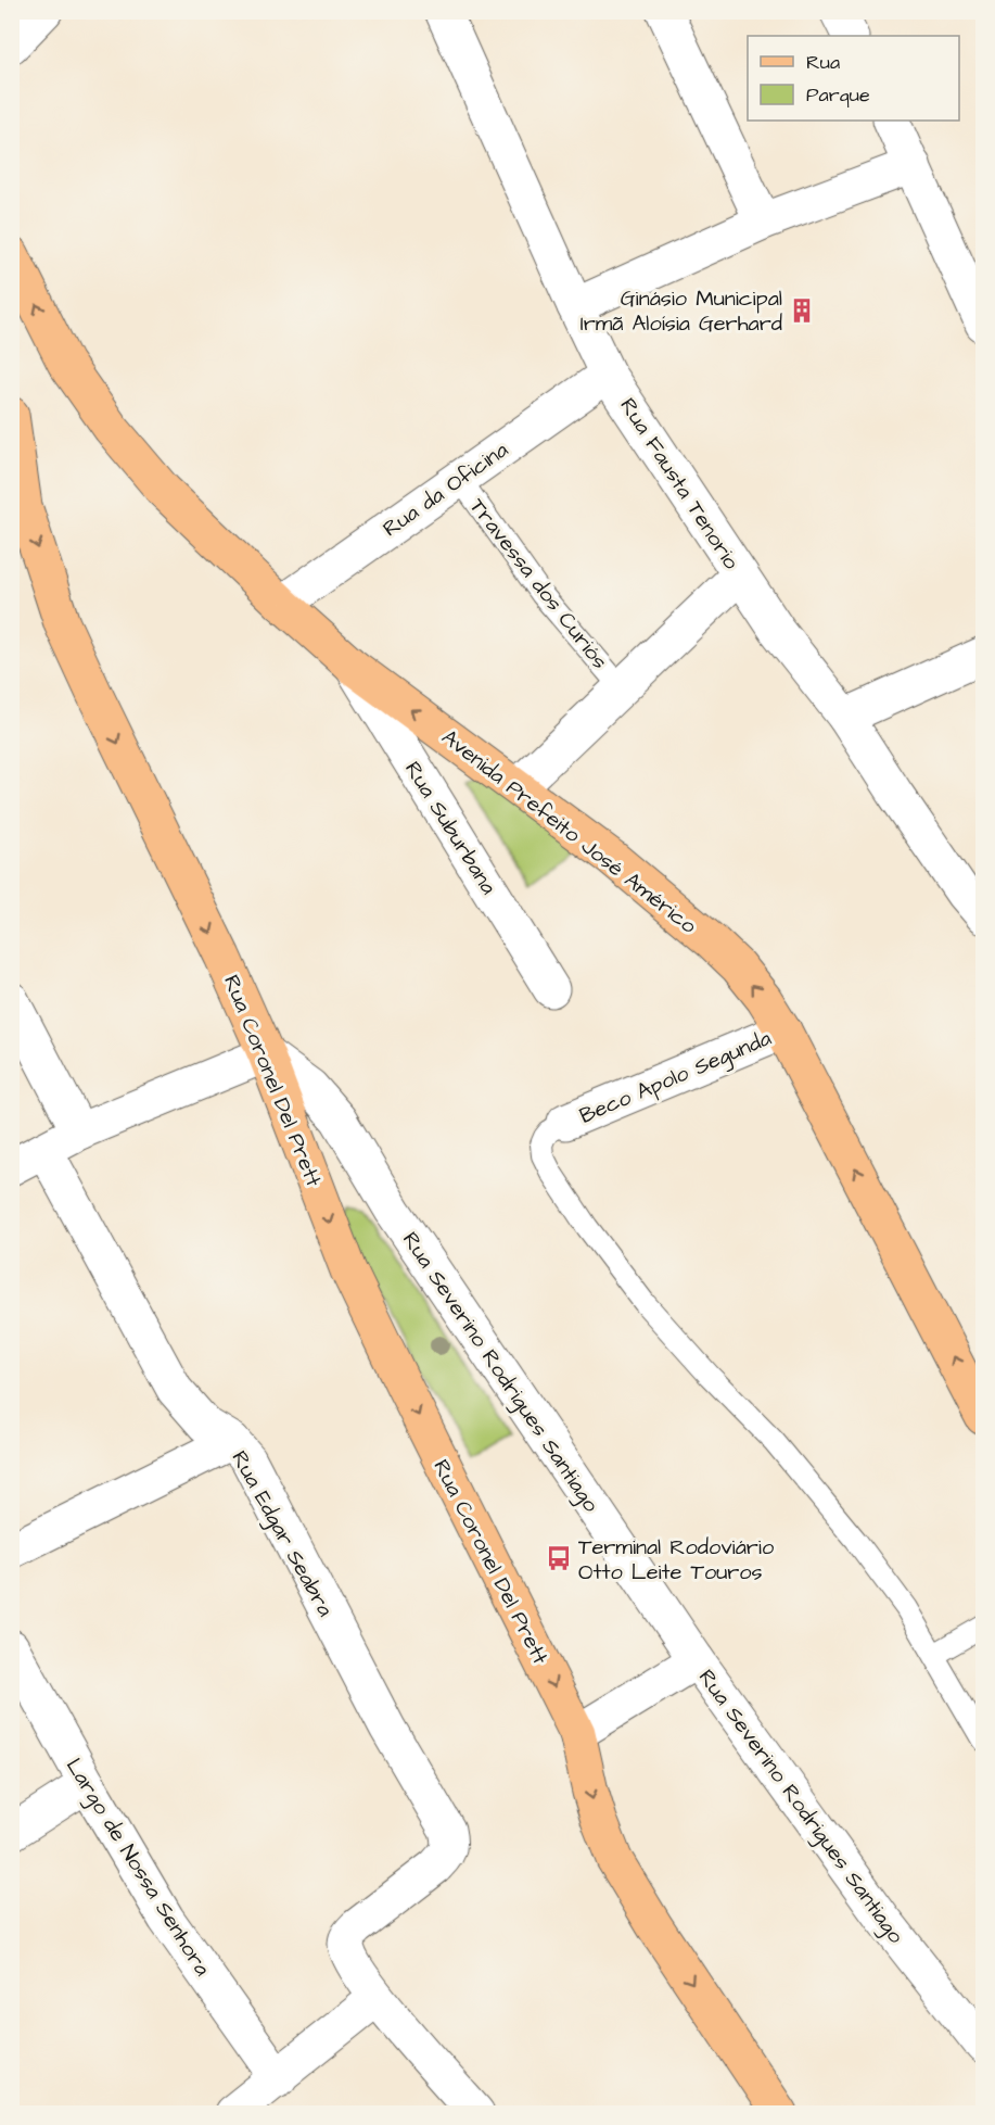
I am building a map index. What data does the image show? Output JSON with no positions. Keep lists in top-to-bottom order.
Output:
{
  "streets": {
    "main road": ["Avenida Prefeito José Américo", "Rua Coronel Del Prett"],
    "street": [
      "Rua Fausta Tenorio",
      "Rua da Oficina",
      "Rua Suburbana",
      "Beco Apolo Segunda",
      "Rua Severino Rodrigues Santiago",
      "Rua Edgar Seabra",
      "Largo de Nossa Senhora"
    ],
    "lane": ["Travessa dos Curiós"]
  },
  "crossings": [
    ["Rua Fausta Tenorio", "Rua da Oficina"],
    ["Rua da Oficina", "Travessa dos Curiós"],
    ["Rua da Oficina", "Avenida Prefeito José Américo"],
    ["Rua Suburbana", "Avenida Prefeito José Américo"],
    ["Avenida Prefeito José Américo", "Beco Apolo Segunda"],
    ["Rua Coronel Del Prett", "Rua Severino Rodrigues Santiago"]
  ],
  "one_way": ["Avenida Prefeito José Américo", "Rua Coronel Del Prett"],
  "places": {
    "building": ["Ginásio Municipal Irmã Aloísia Gerhard"],
    "bus stop": ["Terminal Rodoviário Otto Leite Touros"]
  },
  "legend": ["Rua", "Parque"]
}
